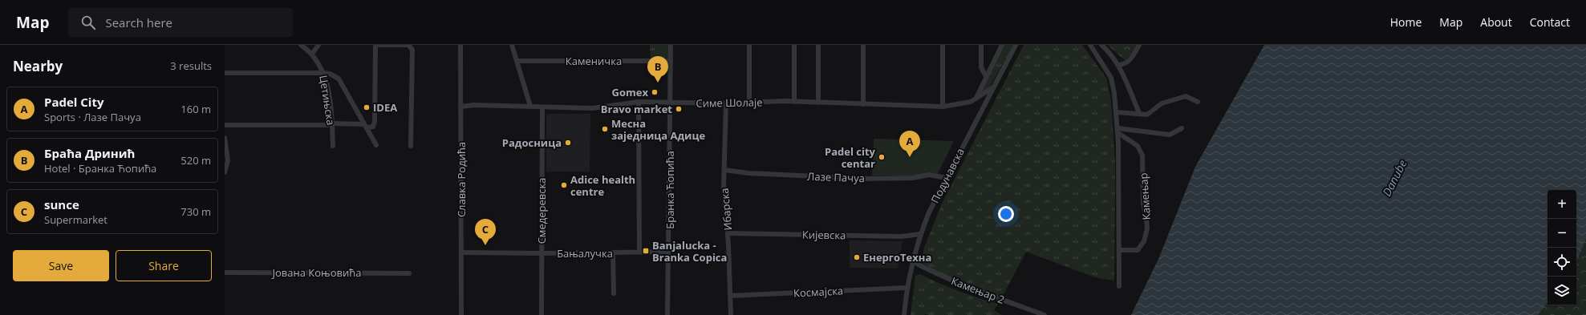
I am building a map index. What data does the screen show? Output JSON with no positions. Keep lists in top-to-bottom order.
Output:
{
  "streets": {
    "street": [
      "Каменичка",
      "Цетињска",
      "Симе Шолаје",
      "Подунавска",
      "Лазе Пачуа",
      "Славка Родића",
      "Бранка Ћопића",
      "Камењар",
      "Ибарска",
      "Смедеревска",
      "Кијевска",
      "Бањалучка",
      "Јована Коњовића",
      "Камењар 2",
      "Космајска"
    ]
  },
  "crossings": [
    ["Каменичка", "Бранка Ћопића"],
    ["Симе Шолаје", "Подунавска"],
    ["Симе Шолаје", "Славка Родића"],
    ["Симе Шолаје", "Бранка Ћопића"],
    ["Симе Шолаје", "Ибарска"],
    ["Симе Шолаје", "Смедеревска"],
    ["Подунавска", "Лазе Пачуа"],
    ["Подунавска", "Кијевска"],
    ["Подунавска", "Камењар 2"],
    ["Подунавска", "Космајска"],
    ["Лазе Пачуа", "Ибарска"],
    ["Славка Родића", "Бањалучка"],
    ["Бранка Ћопића", "Бањалучка"],
    ["Ибарска", "Кијевска"],
    ["Ибарска", "Космајска"],
    ["Смедеревска", "Бањалучка"]
  ],
  "water": ["Danube"],
  "places": {
    "other": [
      "Gomex",
      "IDEA",
      "Bravo market",
      "Месна заједница Адице",
      "Радосница",
      "Padel city centar",
      "Adice health centre",
      "ЕнергоТехна"
    ],
    "transit": ["Banjalucka - Branka Copica"]
  },
  "page": {
    "header": "Map",
    "search": "Search here",
    "nav": [
      "Home",
      "Map",
      "About",
      "Contact"
    ],
    "heading": ["Nearby", "3 results"],
    "pins": ["B", "A", "C"],
    "list": [
      {
        "mark": "A",
        "name": "Padel City",
        "note": "Sports · Лазе Пачуа",
        "value": "160 m"
      },
      {
        "mark": "B",
        "name": "Браћа Дринић",
        "note": "Hotel · Бранка Ћопића",
        "value": "520 m"
      },
      {
        "mark": "C",
        "name": "sunce",
        "note": "Supermarket",
        "value": "730 m"
      }
    ],
    "map_buttons": ["+", "−"],
    "buttons": ["Save", "Share"]
  }
}
